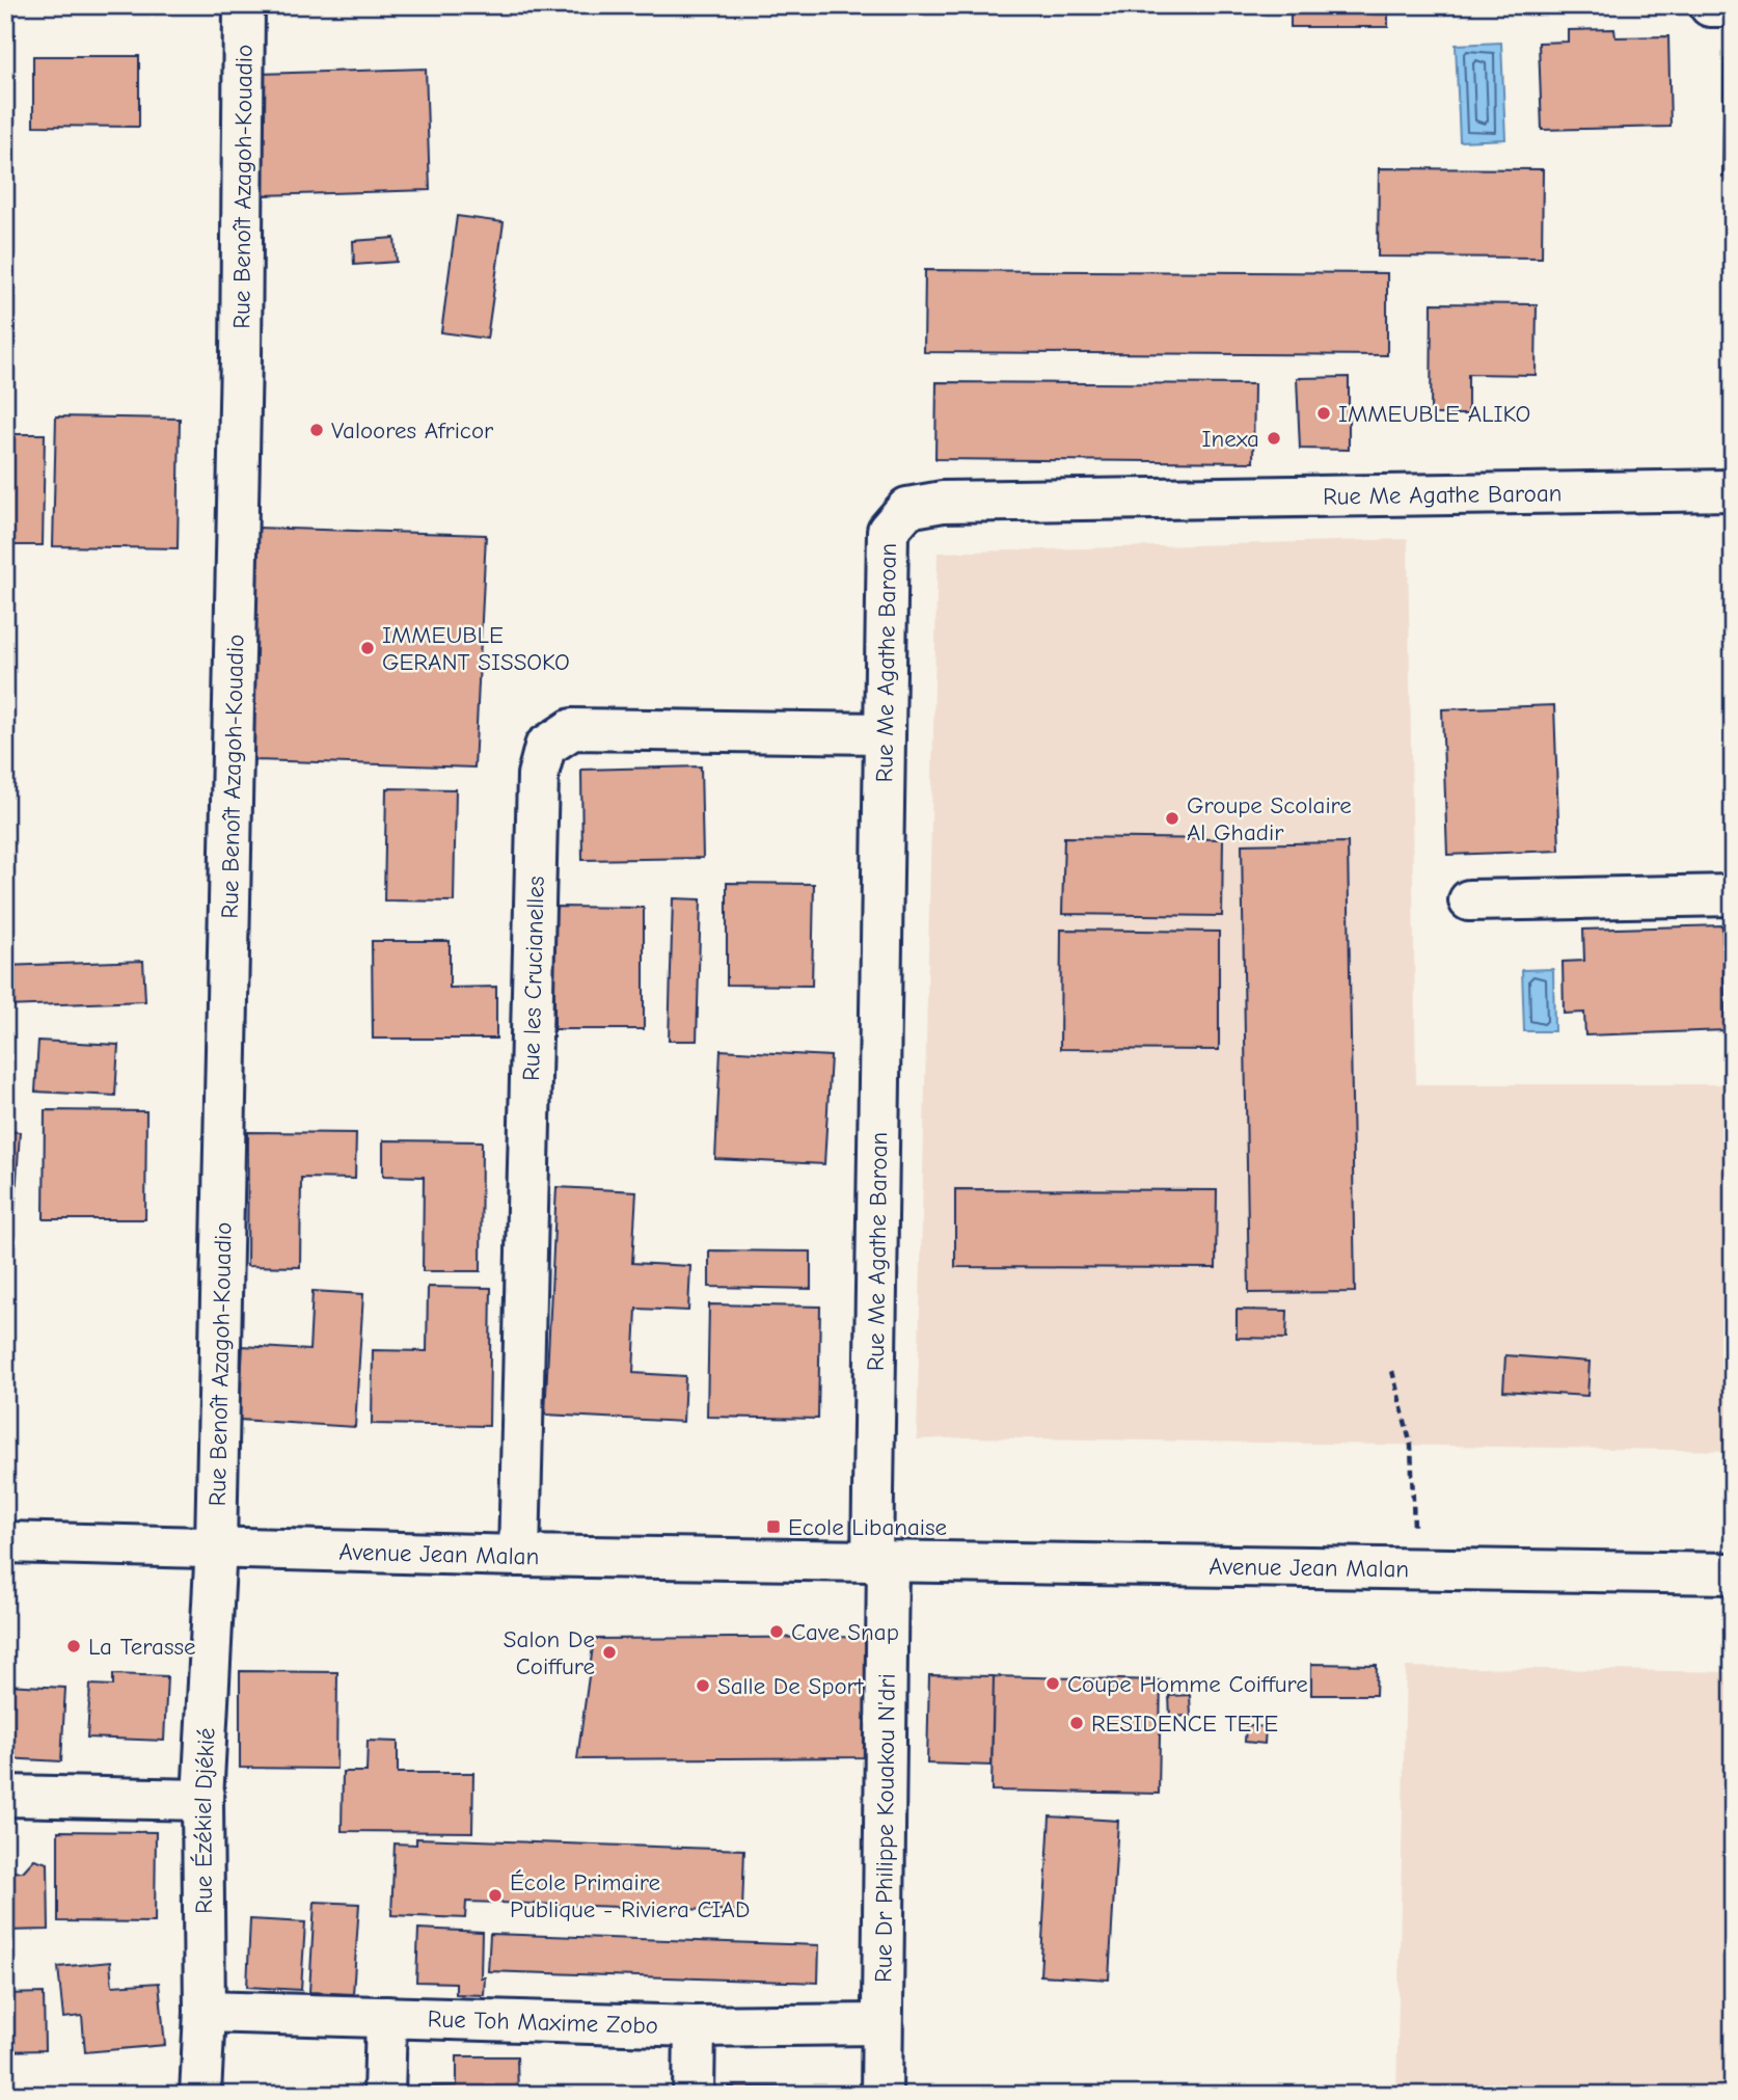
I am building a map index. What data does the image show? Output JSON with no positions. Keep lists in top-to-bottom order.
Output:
{
  "streets": {
    "street": [
      "Rue Benoît Azagoh-Kouadio",
      "Rue Me Agathe Baroan",
      "Rue les Crucianelles",
      "Avenue Jean Malan",
      "Rue Ézékiel Djékié",
      "Rue Dr Philippe Kouakou N'dri",
      "Rue Toh Maxime Zobo"
    ]
  },
  "crossings": [
    ["Rue Benoît Azagoh-Kouadio", "Avenue Jean Malan"],
    ["Rue Benoît Azagoh-Kouadio", "Rue Ézékiel Djékié"],
    ["Rue Me Agathe Baroan", "Rue les Crucianelles"],
    ["Rue Me Agathe Baroan", "Avenue Jean Malan"],
    ["Rue Me Agathe Baroan", "Rue Dr Philippe Kouakou N'dri"],
    ["Rue les Crucianelles", "Avenue Jean Malan"],
    ["Avenue Jean Malan", "Rue Ézékiel Djékié"],
    ["Avenue Jean Malan", "Rue Dr Philippe Kouakou N'dri"],
    ["Rue Ézékiel Djékié", "Rue Toh Maxime Zobo"],
    ["Rue Dr Philippe Kouakou N'dri", "Rue Toh Maxime Zobo"]
  ],
  "places": {
    "other": [
      "IMMEUBLE ALIKO",
      "Valoores Africor",
      "Inexa",
      "IMMEUBLE GERANT SISSOKO",
      "Groupe Scolaire Al Ghadir",
      "Cave Snap",
      "La Terasse",
      "Salon De Coiffure",
      "Coupe Homme Coiffure",
      "Salle De Sport",
      "RESIDENCE TETE",
      "École Primaire Publique - Riviera CIAD"
    ],
    "transit": ["Ecole Libanaise"]
  }
}
